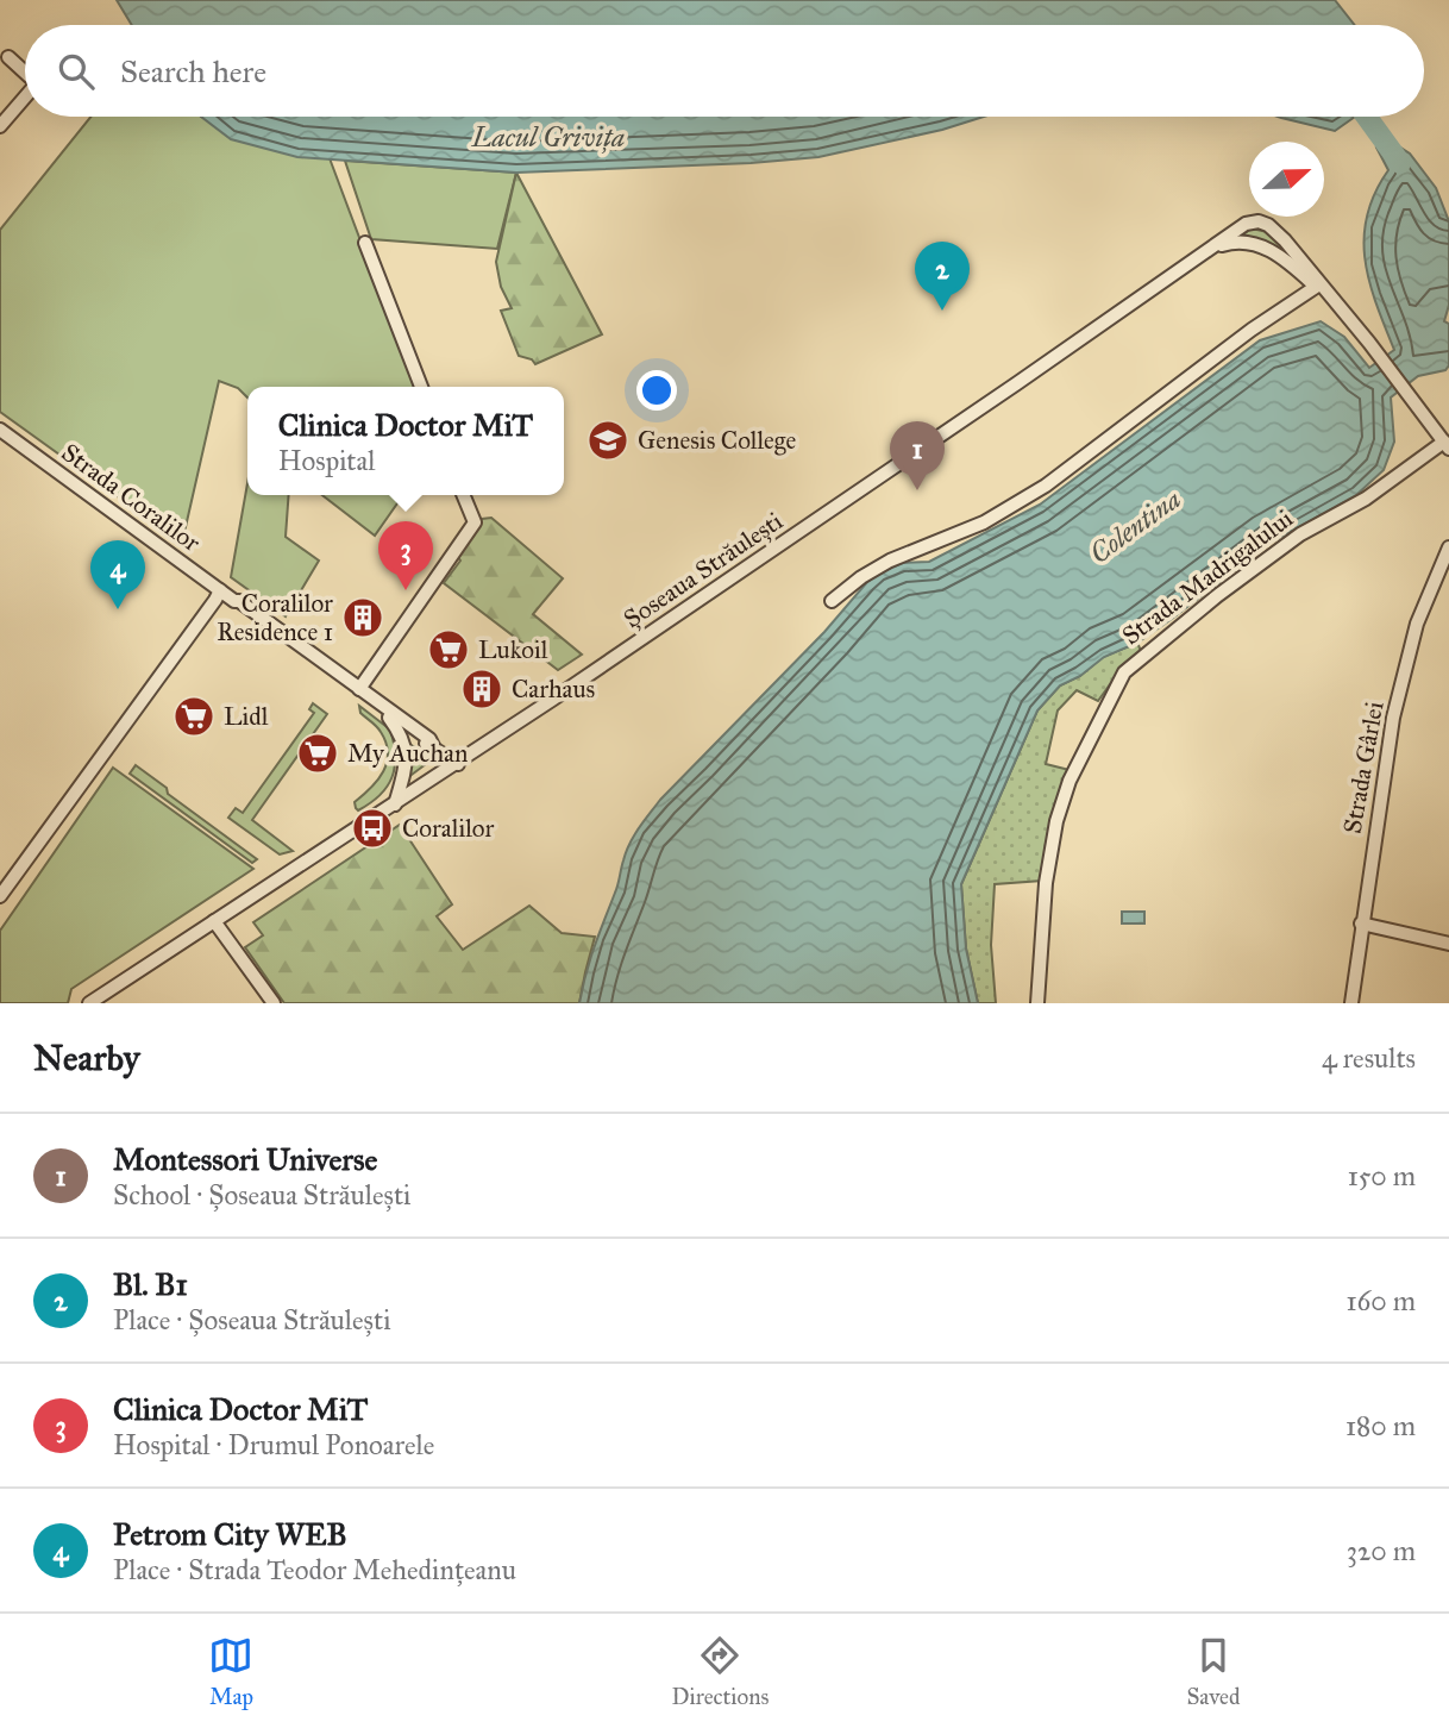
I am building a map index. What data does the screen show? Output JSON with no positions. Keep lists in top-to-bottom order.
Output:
{
  "streets": {
    "street": [
      "Strada Coralilor",
      "Șoseaua Străulești",
      "Strada Madrigalului",
      "Strada Gârlei"
    ]
  },
  "crossings": [
    ["Strada Coralilor", "Șoseaua Străulești"]
  ],
  "water": ["Lacul Grivița", "Colentina"],
  "places": {
    "school or university": ["Genesis College"],
    "building": ["Coralilor Residence 1", "Carhaus"],
    "supermarket": ["Lukoil", "Lidl", "My Auchan"],
    "bus stop": ["Coralilor"]
  },
  "north": "right",
  "page": {
    "search": "Search here",
    "pins": [
      "2",
      "1",
      "3",
      "4"
    ],
    "popup": ["Clinica Doctor MiT", "Hospital"],
    "heading": ["Nearby", "4 results"],
    "list": [
      {
        "mark": "1",
        "name": "Montessori Universe",
        "note": "School · Șoseaua Străulești",
        "value": "150 m"
      },
      {
        "mark": "2",
        "name": "Bl. B1",
        "note": "Place · Șoseaua Străulești",
        "value": "160 m"
      },
      {
        "mark": "3",
        "name": "Clinica Doctor MiT",
        "note": "Hospital · Drumul Ponoarele",
        "value": "180 m"
      },
      {
        "mark": "4",
        "name": "Petrom City WEB",
        "note": "Place · Strada Teodor Mehedințeanu",
        "value": "320 m"
      }
    ],
    "nav": ["Map", "Directions", "Saved"]
  }
}
